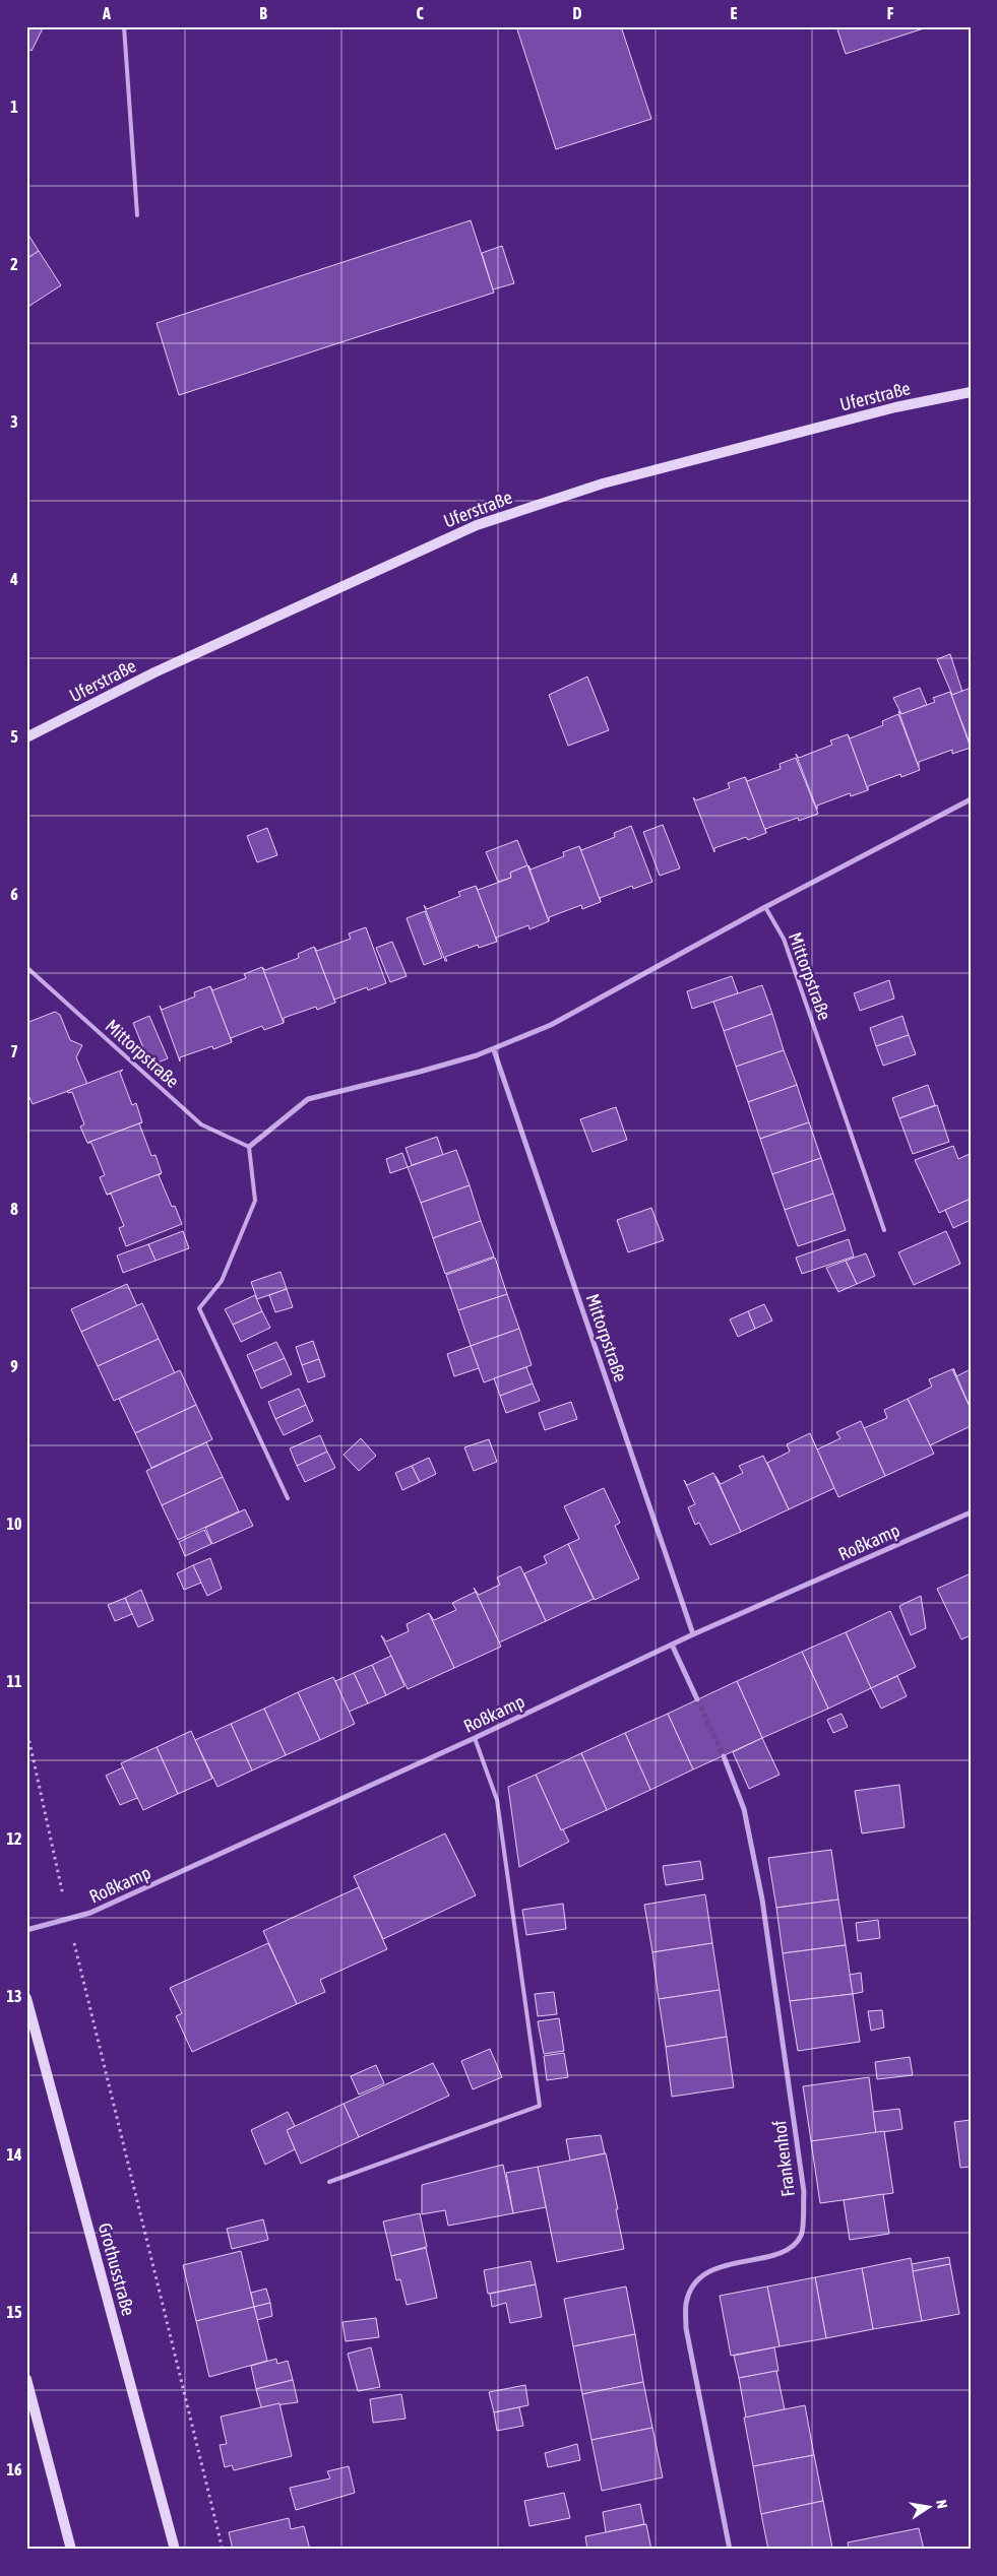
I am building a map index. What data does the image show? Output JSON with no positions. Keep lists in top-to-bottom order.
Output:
{
  "streets": {
    "main road": ["Uferstraße", "Grothusstraße"],
    "street": ["Mittorpstraße", "Roßkamp", "Frankenhof"]
  },
  "crossings": [
    ["Mittorpstraße", "Roßkamp"]
  ],
  "north": "right",
  "grid": {
    "columns": [
      "A",
      "B",
      "C",
      "D",
      "E",
      "F"
    ],
    "rows": [
      "1",
      "2",
      "3",
      "4",
      "5",
      "6",
      "7",
      "8",
      "9",
      "10",
      "11",
      "12",
      "13",
      "14",
      "15",
      "16"
    ]
  }
}
